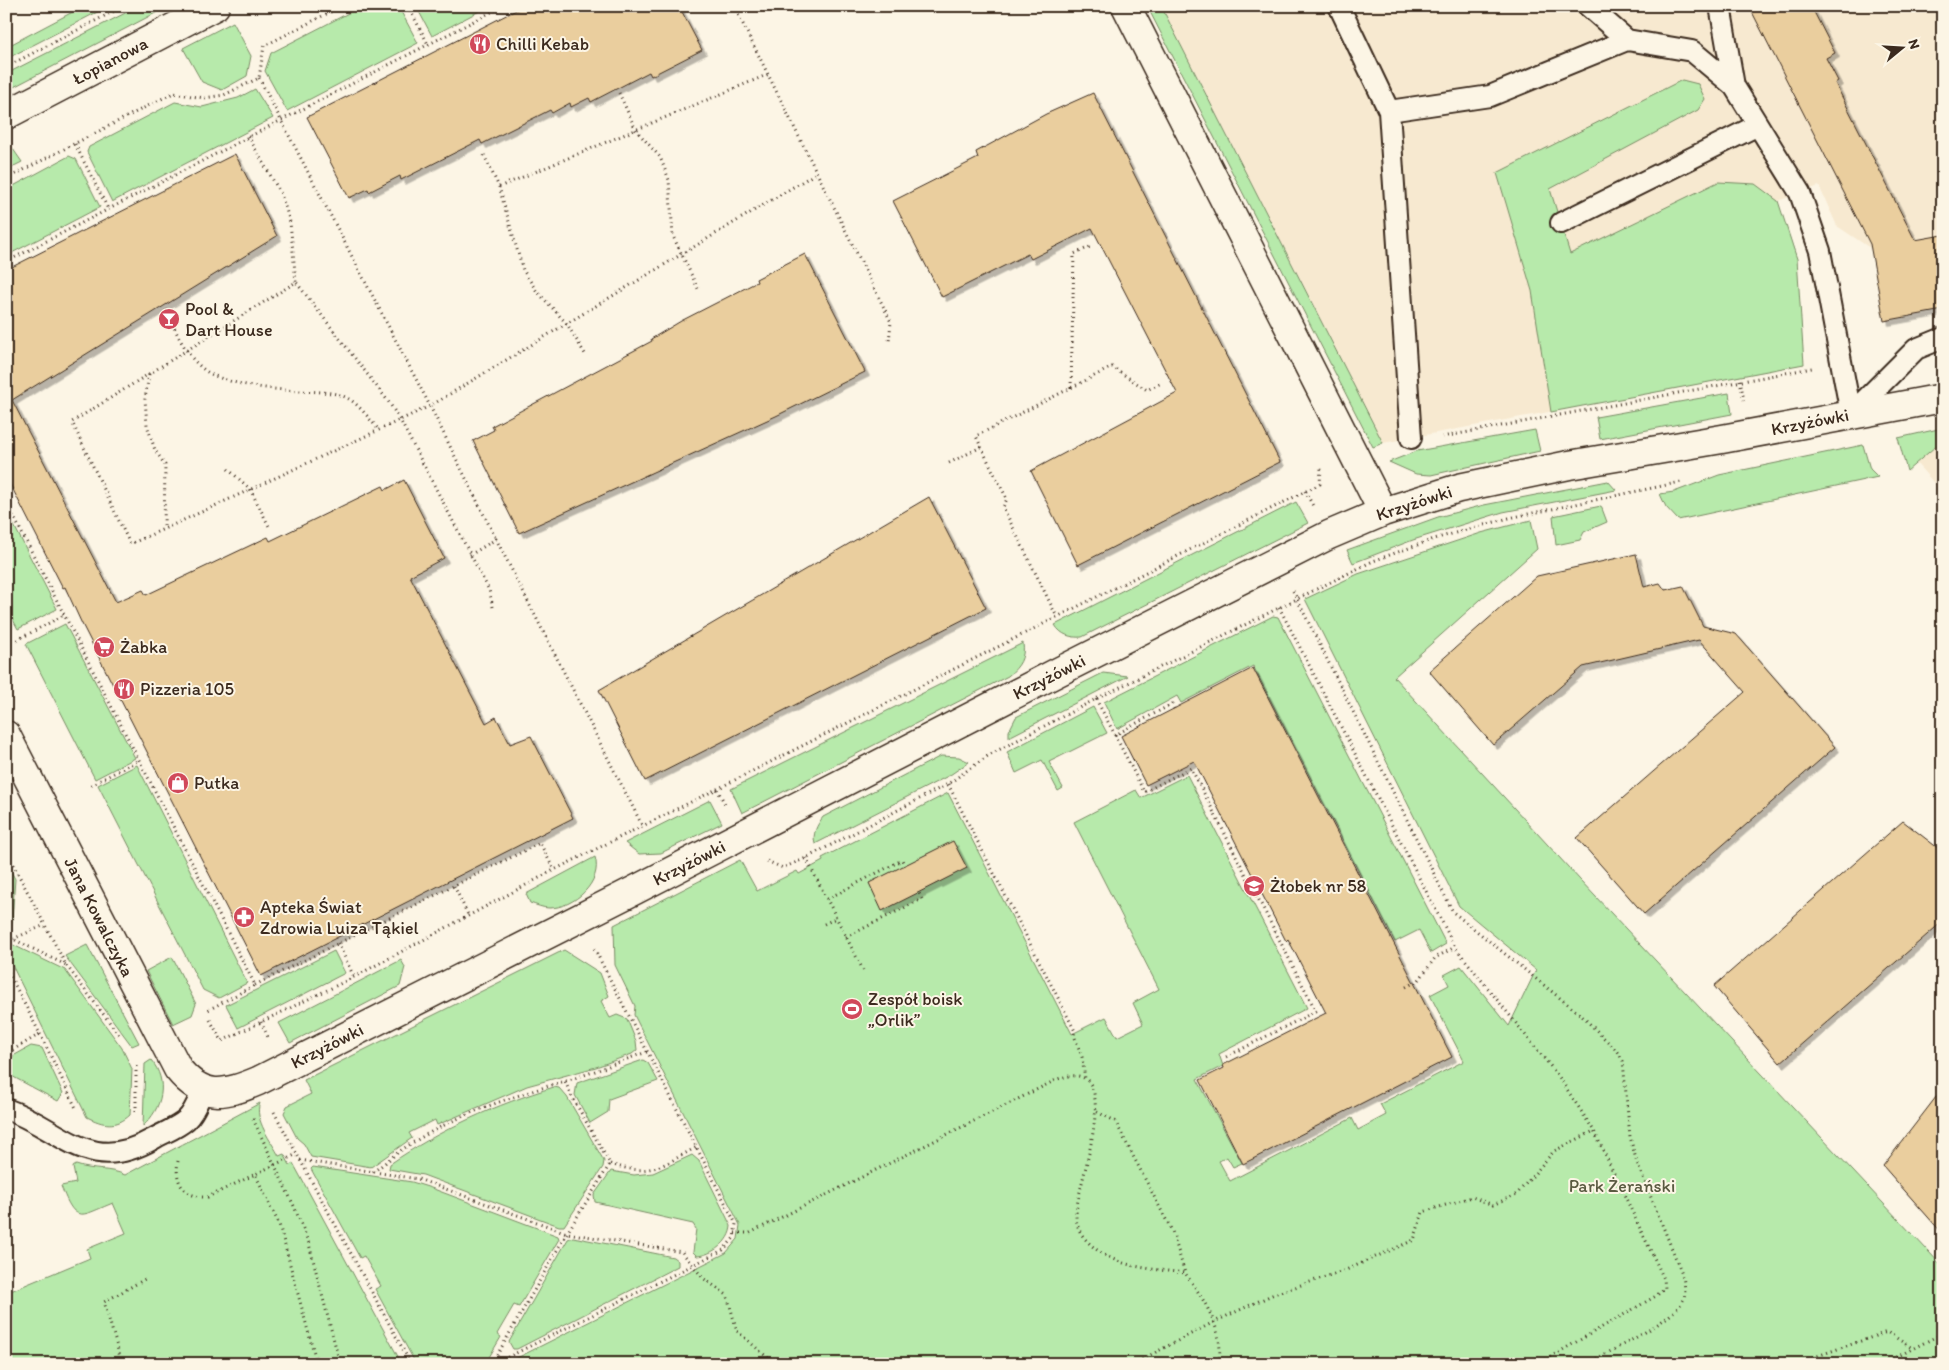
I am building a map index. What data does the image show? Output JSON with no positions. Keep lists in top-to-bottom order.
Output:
{
  "streets": {
    "street": ["Łopianowa", "Krzyżówki", "Jana Kowalczyka"]
  },
  "crossings": [
    ["Krzyżówki", "Jana Kowalczyka"]
  ],
  "parks": ["Park Żerański"],
  "places": {
    "restaurant": ["Chilli Kebab", "Pizzeria 105"],
    "bar": ["Pool & Dart House"],
    "supermarket": ["Żabka"],
    "shop": ["Putka"],
    "school or university": ["Żłobek nr 58"],
    "pharmacy": ["Apteka Świat Zdrowia Luiza Tąkiel"],
    "sports": ["Zespół boisk „Orlik”"]
  },
  "north": "right"
}
